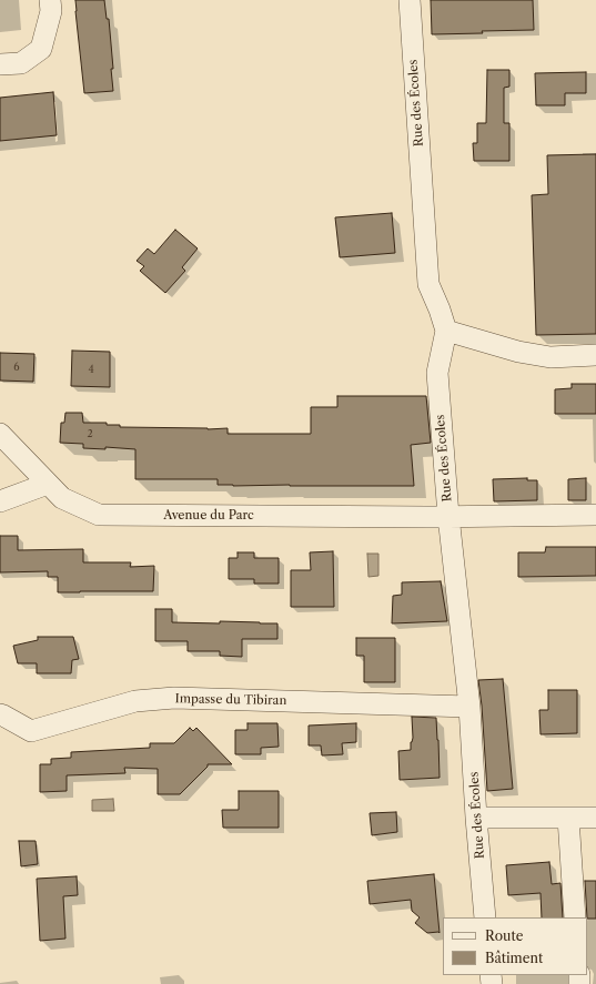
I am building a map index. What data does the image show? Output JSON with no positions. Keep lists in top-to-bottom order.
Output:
{
  "streets": {
    "street": ["Rue des Écoles", "Avenue du Parc", "Impasse du Tibiran"]
  },
  "crossings": [
    ["Rue des Écoles", "Avenue du Parc"],
    ["Rue des Écoles", "Impasse du Tibiran"]
  ],
  "house_numbers": ["6", "4", "2"],
  "legend": ["Route", "Bâtiment"]
}
